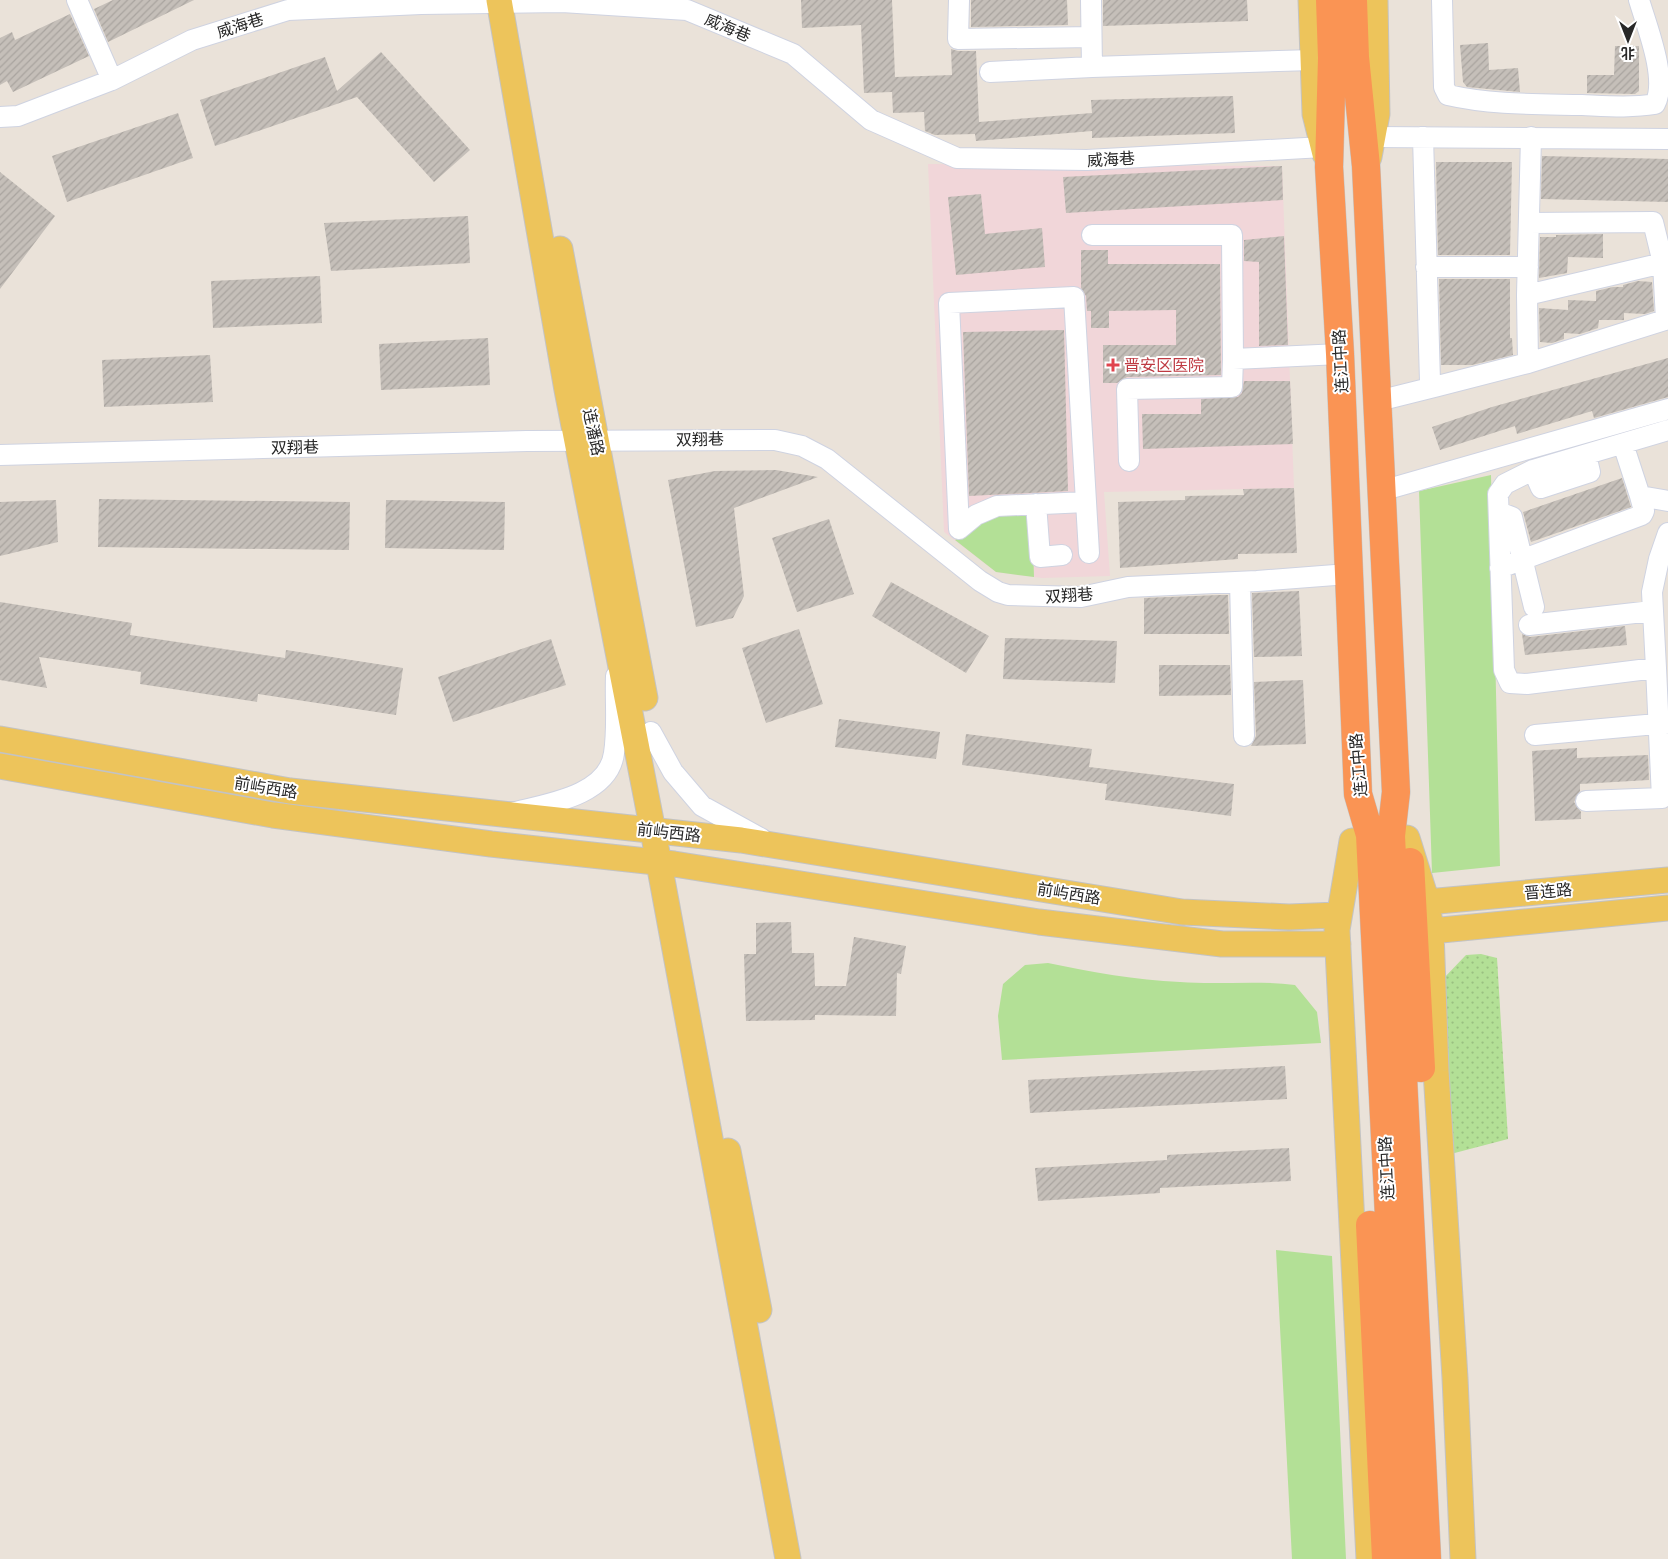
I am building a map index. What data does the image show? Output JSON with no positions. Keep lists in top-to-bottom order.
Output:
{
  "streets": {
    "highway": ["连江中路"],
    "main road": ["连潘路", "前屿西路", "晋连路"],
    "street": ["威海巷", "双翔巷"]
  },
  "crossings": [
    ["威海巷", "连江中路"],
    ["威海巷", "连潘路"],
    ["连江中路", "双翔巷"],
    ["连潘路", "双翔巷"],
    ["连潘路", "前屿西路"]
  ],
  "places": {
    "health": ["晋安区医院"]
  },
  "north": "bottom"
}
